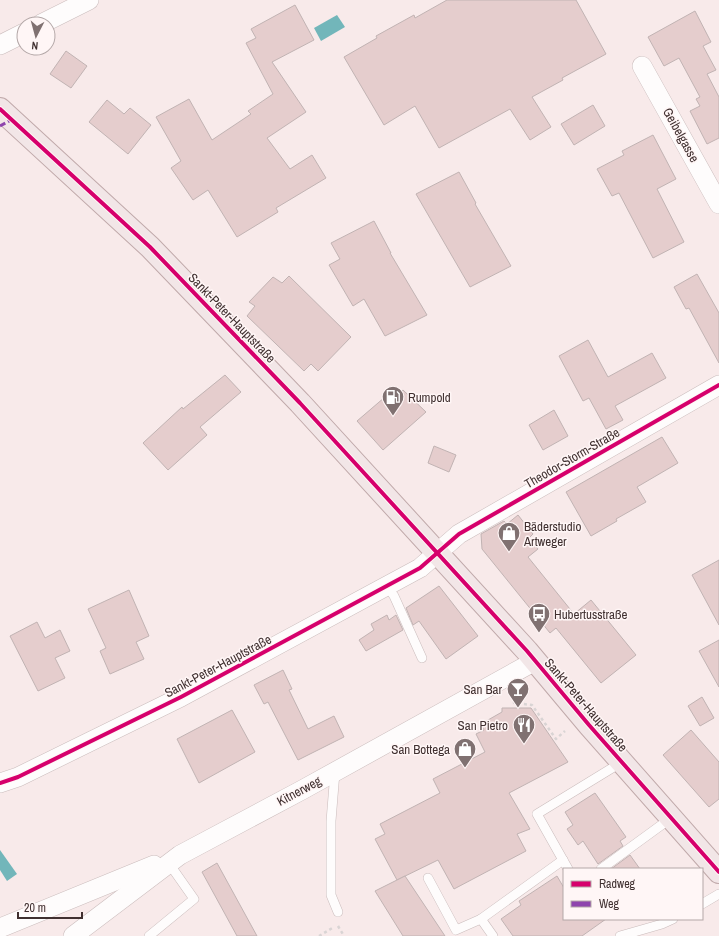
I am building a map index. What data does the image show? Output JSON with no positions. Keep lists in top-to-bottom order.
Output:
{
  "streets": {
    "main road": ["Sankt-Peter-Hauptstraße"],
    "street": ["Geibelgasse", "Theodor-Storm-Straße", "Kitnerweg"]
  },
  "crossings": [
    ["Sankt-Peter-Hauptstraße", "Theodor-Storm-Straße"],
    ["Sankt-Peter-Hauptstraße", "Kitnerweg"]
  ],
  "places": {
    "fuel station": ["Rumpold"],
    "shop": ["Bäderstudio Artweger", "San Bottega"],
    "bus stop": ["Hubertusstraße"],
    "bar": ["San Bar"],
    "restaurant": ["San Pietro"]
  },
  "legend": ["Radweg", "Weg"],
  "scale_bar": "20 m",
  "north": "bottom"
}
